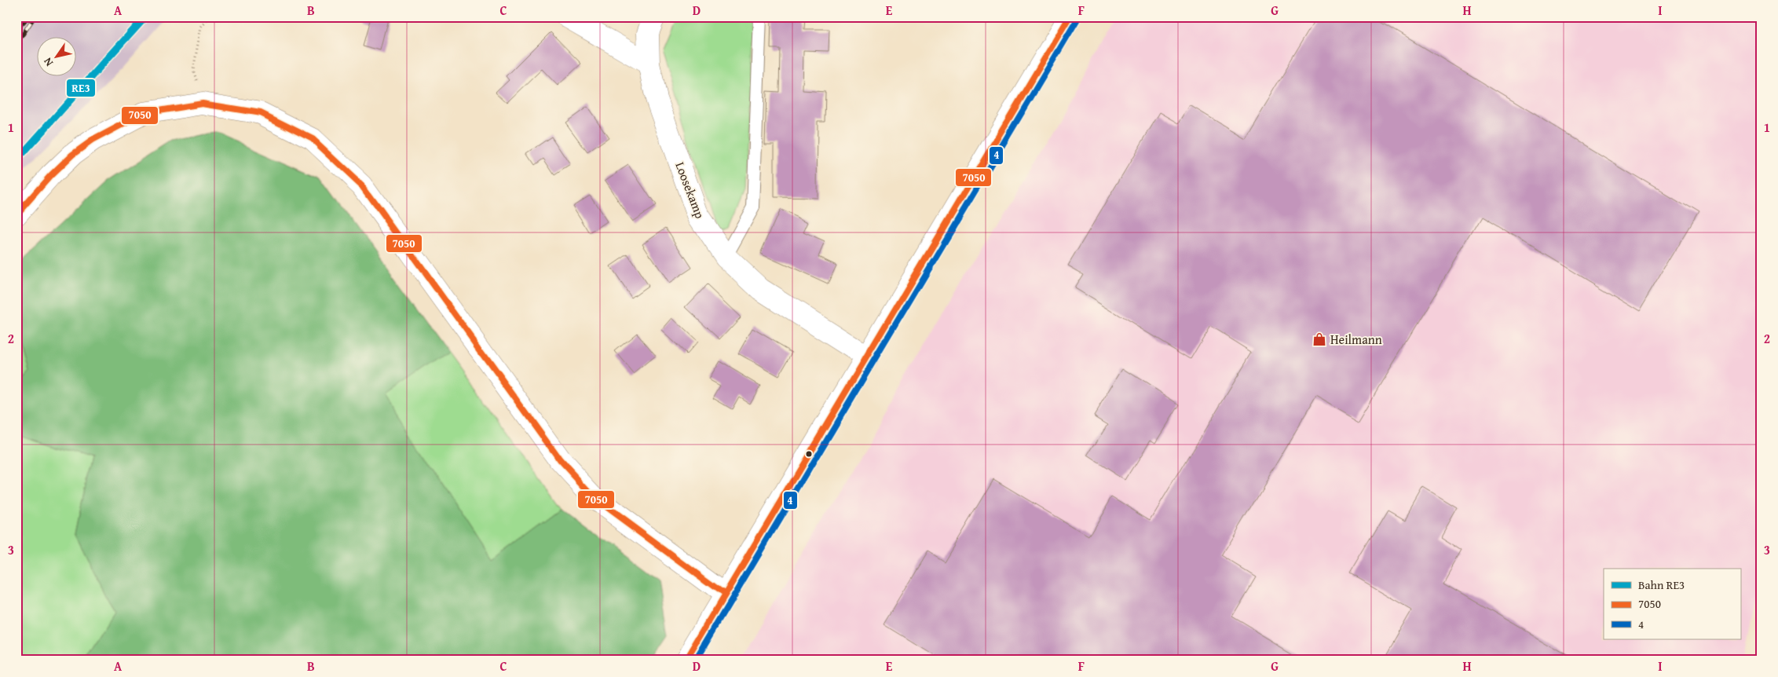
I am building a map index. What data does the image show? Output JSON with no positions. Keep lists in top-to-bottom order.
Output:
{
  "streets": {
    "street": ["Loosekamp"]
  },
  "places": {
    "shop": ["Heilmann"]
  },
  "lines": ["rail line RE3", "transit line 7050", "transit line 4"],
  "legend": ["Bahn RE3", "7050", "4"],
  "north": "bottom left",
  "grid": {
    "columns": [
      "A",
      "B",
      "C",
      "D",
      "E",
      "F",
      "G",
      "H",
      "I"
    ],
    "rows": ["1", "2", "3"]
  }
}
